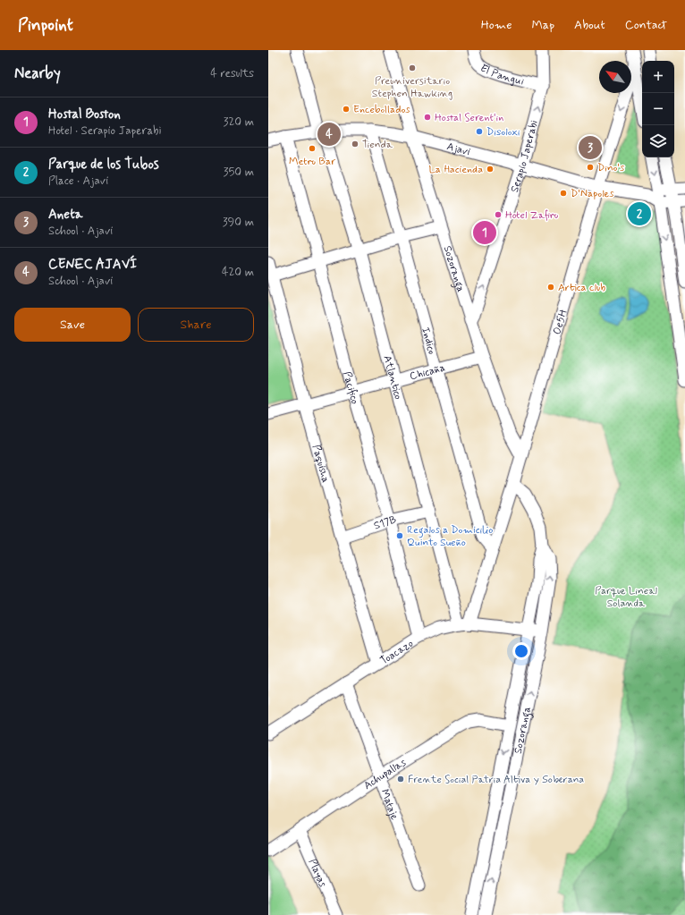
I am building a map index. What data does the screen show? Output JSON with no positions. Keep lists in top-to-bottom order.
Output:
{
  "streets": {
    "street": [
      "El Pangui",
      "Ajavi",
      "Serapio Japerabi",
      "Sozoranga",
      "Oe5H",
      "Indico",
      "Chicaña",
      "Atlantico",
      "Pacifico",
      "Paquisha",
      "S17B",
      "Toacazo",
      "Achupallas",
      "Mataje",
      "Playas"
    ]
  },
  "crossings": [
    ["El Pangui", "Serapio Japerabi"],
    ["Ajavi", "Serapio Japerabi"],
    ["Ajavi", "Sozoranga"],
    ["Ajavi", "Oe5H"],
    ["Ajavi", "Indico"],
    ["Ajavi", "Atlantico"],
    ["Ajavi", "Pacifico"],
    ["Serapio Japerabi", "Sozoranga"],
    ["Sozoranga", "Oe5H"],
    ["Sozoranga", "Chicaña"],
    ["Sozoranga", "Toacazo"],
    ["Sozoranga", "Achupallas"],
    ["Indico", "Chicaña"],
    ["Chicaña", "Atlantico"],
    ["Chicaña", "Pacifico"],
    ["Chicaña", "Paquisha"],
    ["Atlantico", "S17B"],
    ["Atlantico", "Toacazo"],
    ["Pacifico", "S17B"],
    ["Pacifico", "Toacazo"],
    ["Paquisha", "S17B"],
    ["Paquisha", "Toacazo"],
    ["Toacazo", "Mataje"],
    ["Achupallas", "Mataje"],
    ["Achupallas", "Playas"]
  ],
  "one_way": ["Serapio Japerabi"],
  "parks": ["Parque Lineal Solanda"],
  "places": [
    "Preuniversitario Stephen Hawking",
    "Encebollados",
    "Hostal Serent'in",
    "Disoloxi",
    "Tienda",
    "Metro Bar",
    "Dino's",
    "La Hacienda",
    "D'Napoles",
    "Hotel Zafiro",
    "Artica club",
    "Regalos a Domicilio Quinto Sueño",
    "Frente Social Patria Altiva y Soberana"
  ],
  "north": "top left",
  "page": {
    "header": "Pinpoint",
    "nav": [
      "Home",
      "Map",
      "About",
      "Contact"
    ],
    "heading": ["Nearby", "4 results"],
    "map_buttons": ["+", "−"],
    "list": [
      {
        "mark": "1",
        "name": "Hostal Boston",
        "note": "Hotel · Serapio Japerabi",
        "value": "320 m"
      },
      {
        "mark": "2",
        "name": "Parque de los Tubos",
        "note": "Place · Ajavi",
        "value": "350 m"
      },
      {
        "mark": "3",
        "name": "Aneta",
        "note": "School · Ajavi",
        "value": "390 m"
      },
      {
        "mark": "4",
        "name": "CENEC AJAVÍ",
        "note": "School · Ajavi",
        "value": "420 m"
      }
    ],
    "pins": [
      "4",
      "3",
      "2",
      "1"
    ],
    "buttons": ["Save", "Share"]
  }
}
